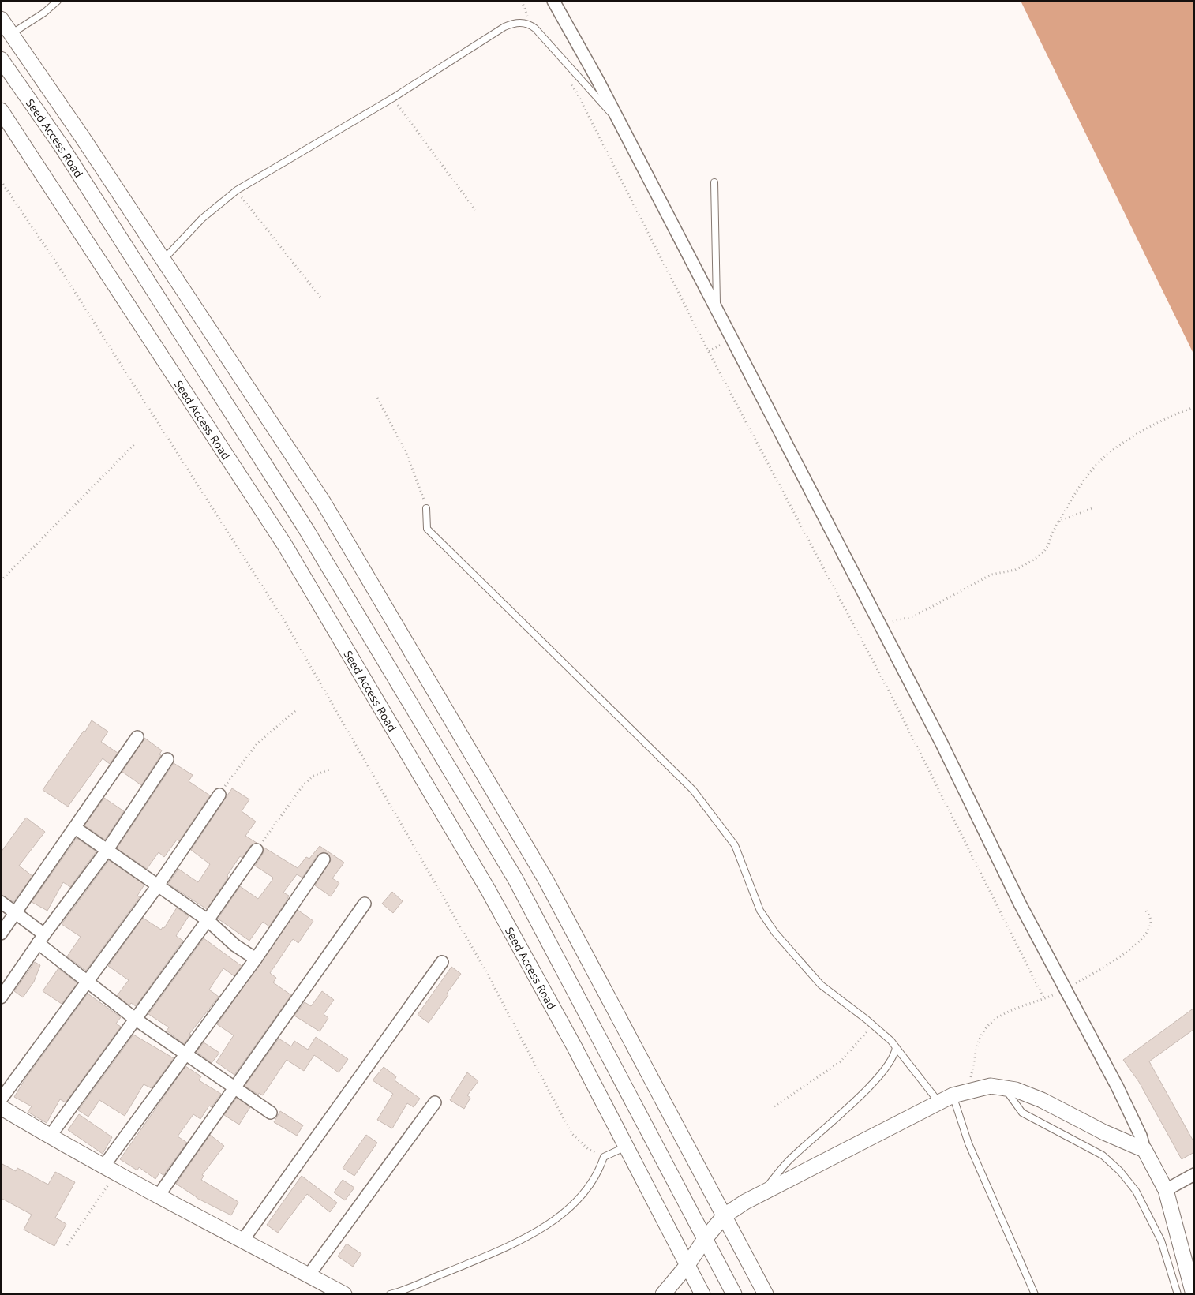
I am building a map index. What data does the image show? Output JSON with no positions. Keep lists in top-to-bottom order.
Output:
{
  "streets": {
    "street": ["Seed Access Road"]
  }
}
